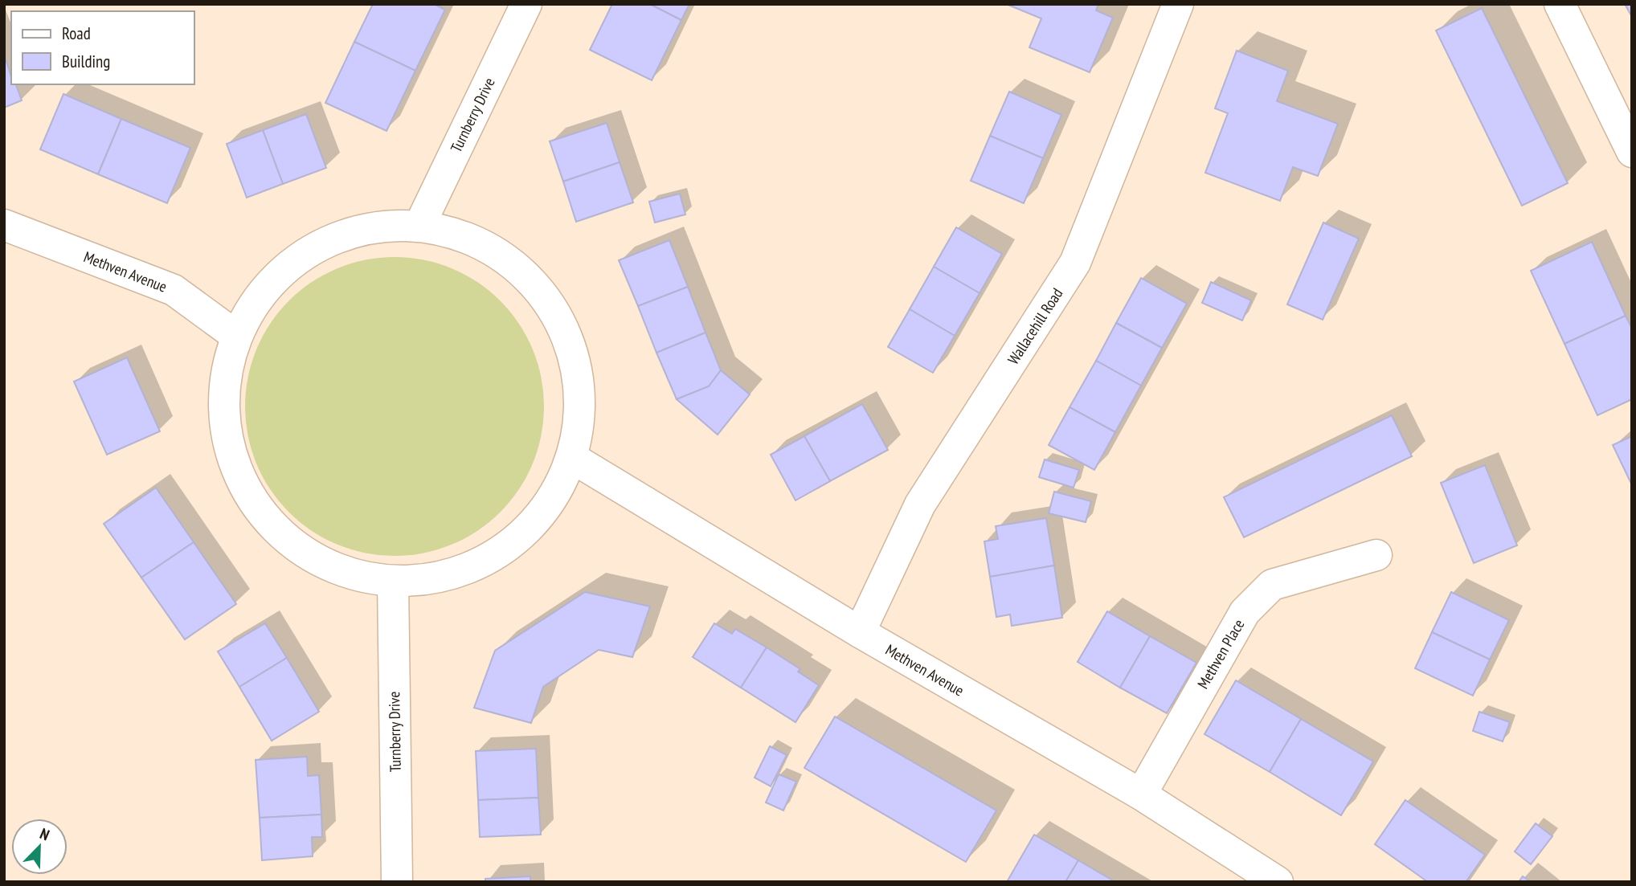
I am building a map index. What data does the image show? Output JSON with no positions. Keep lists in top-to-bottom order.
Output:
{
  "streets": {
    "street": [
      "Turnberry Drive",
      "Methven Avenue",
      "Wallacehill Road",
      "Methven Place"
    ]
  },
  "crossings": [
    ["Methven Avenue", "Wallacehill Road"],
    ["Methven Avenue", "Methven Place"]
  ],
  "legend": ["Road", "Building"],
  "north": "top right"
}
